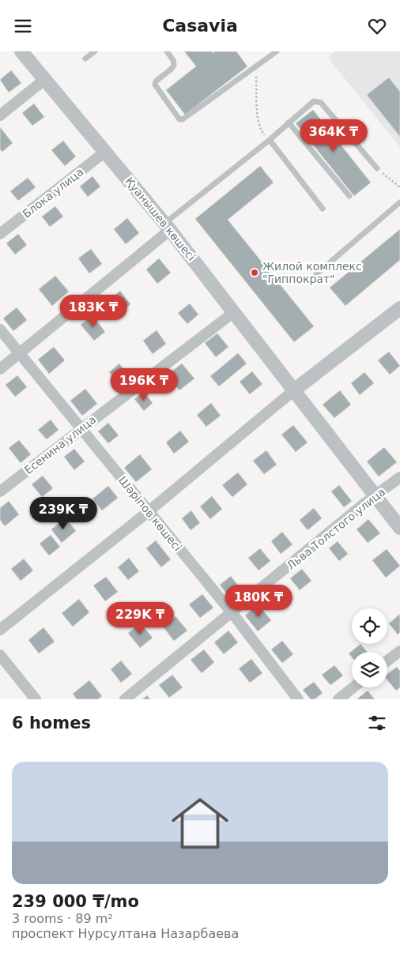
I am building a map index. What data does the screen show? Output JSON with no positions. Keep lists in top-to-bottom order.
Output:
{
  "streets": {
    "street": [
      "Блока улица",
      "Қуанышев көшесі",
      "Есенина улица",
      "Шәріпов көшесі",
      "Льва Толстого улица"
    ]
  },
  "crossings": [
    ["Блока улица", "Қуанышев көшесі"],
    ["Қуанышев көшесі", "Есенина улица"],
    ["Қуанышев көшесі", "Льва Толстого улица"],
    ["Есенина улица", "Шәріпов көшесі"],
    ["Шәріпов көшесі", "Льва Толстого улица"]
  ],
  "places": ["Жилой комплекс \"Гиппократ\""],
  "page": {
    "header": "Casavia",
    "price": [
      "364K ₸",
      "183K ₸",
      "196K ₸",
      "239K ₸",
      "180K ₸",
      "229K ₸"
    ],
    "heading": "6 homes",
    "list": [
      {
        "name": "239 000 ₸/mo",
        "note": "3 rooms · 89 m² · проспект Нурсултана Назарбаева"
      }
    ]
  }
}
